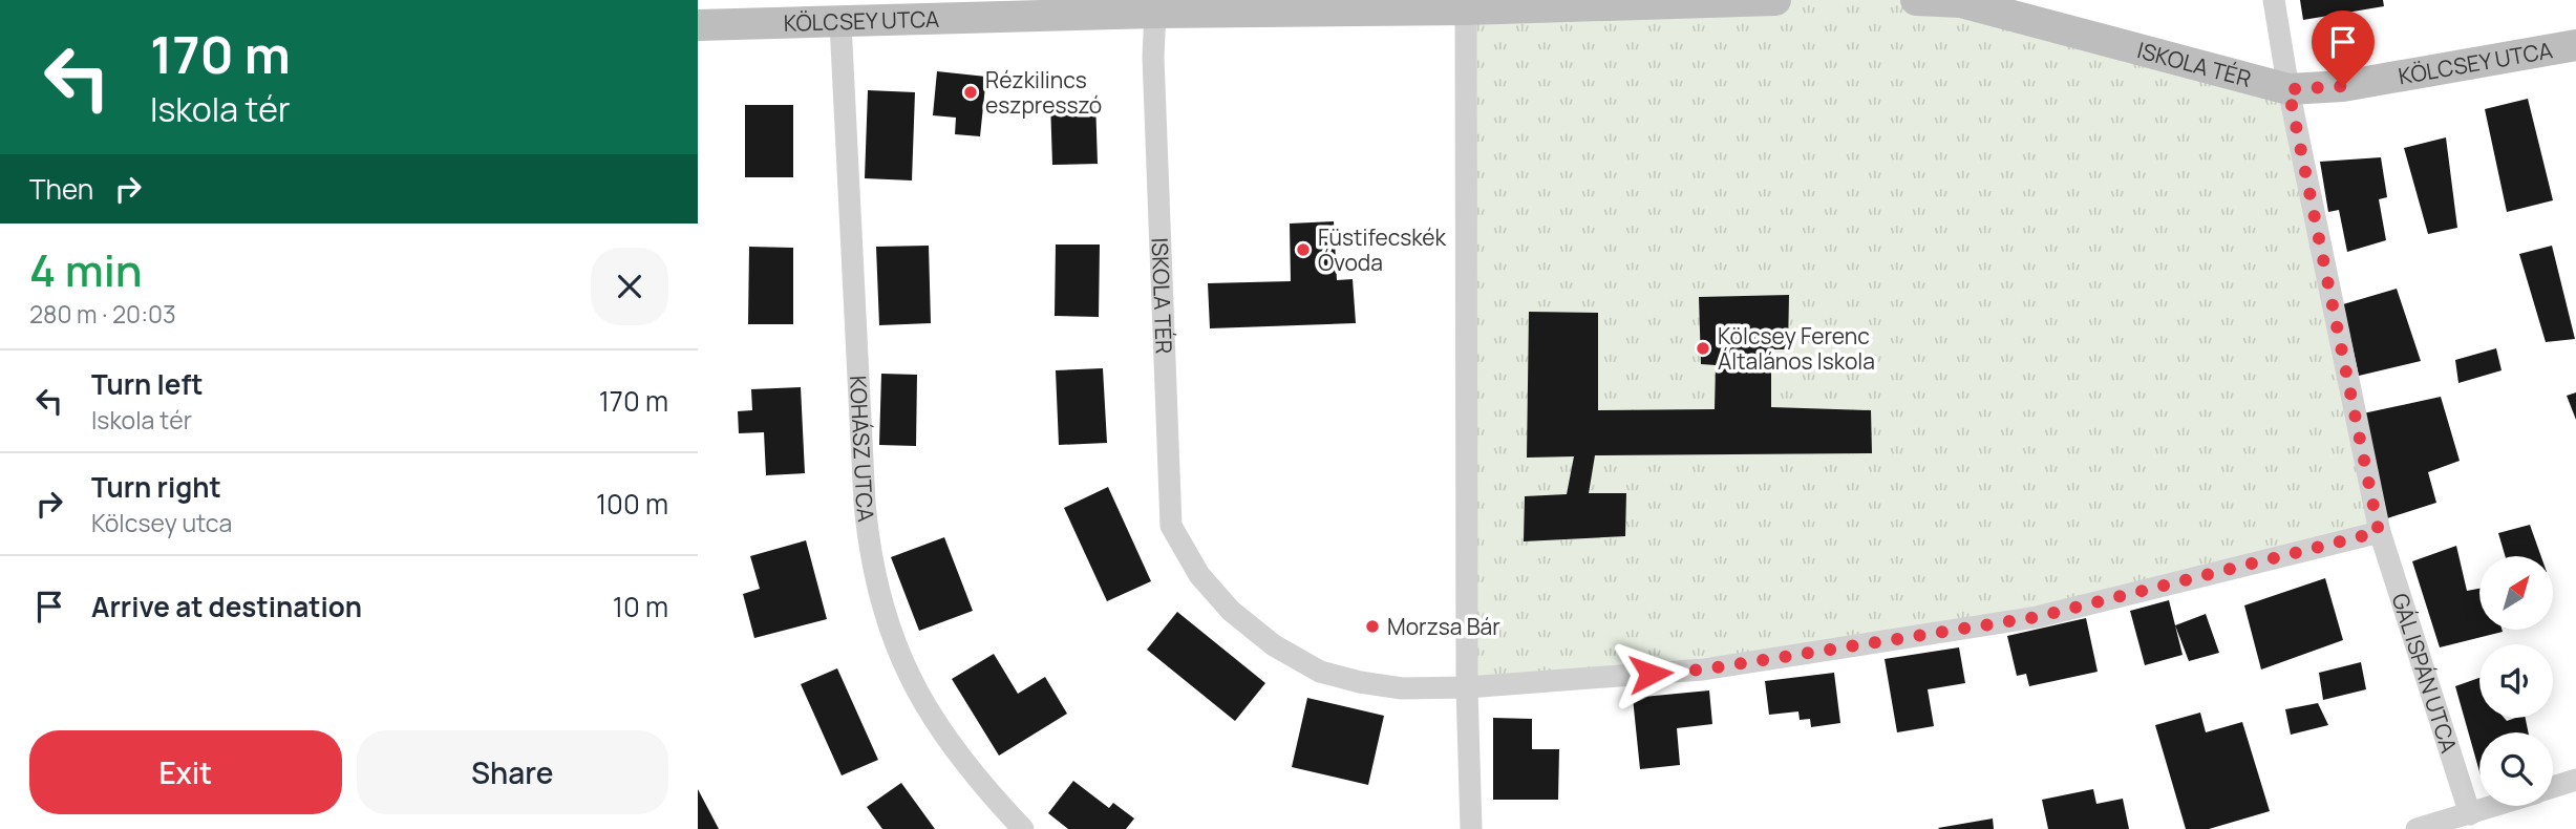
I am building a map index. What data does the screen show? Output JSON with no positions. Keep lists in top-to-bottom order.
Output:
{
  "streets": {
    "street": [
      "KÖLCSEY UTCA",
      "ISKOLA TÉR",
      "KOHÁSZ UTCA",
      "GÁL ISPÁN UTCA"
    ]
  },
  "crossings": [
    ["KÖLCSEY UTCA", "ISKOLA TÉR"],
    ["KÖLCSEY UTCA", "KOHÁSZ UTCA"],
    ["ISKOLA TÉR", "GÁL ISPÁN UTCA"]
  ],
  "places": [
    "Rézkilincs eszpresszó",
    "Füstifecskék Óvoda",
    "Kölcsey Ferenc Általános Iskola",
    "Morzsa Bár"
  ],
  "north": "top right",
  "page": {
    "turn": ["170 m", "Iskola tér"],
    "then": "Then",
    "heading": ["4 min", "280 m · 20:03"],
    "list": [
      {
        "name": "Turn left",
        "note": "Iskola tér",
        "value": "170 m"
      },
      {
        "name": "Turn right",
        "note": "Kölcsey utca",
        "value": "100 m"
      },
      {
        "name": "Arrive at destination",
        "value": "10 m"
      }
    ],
    "buttons": ["Exit", "Share"]
  }
}
